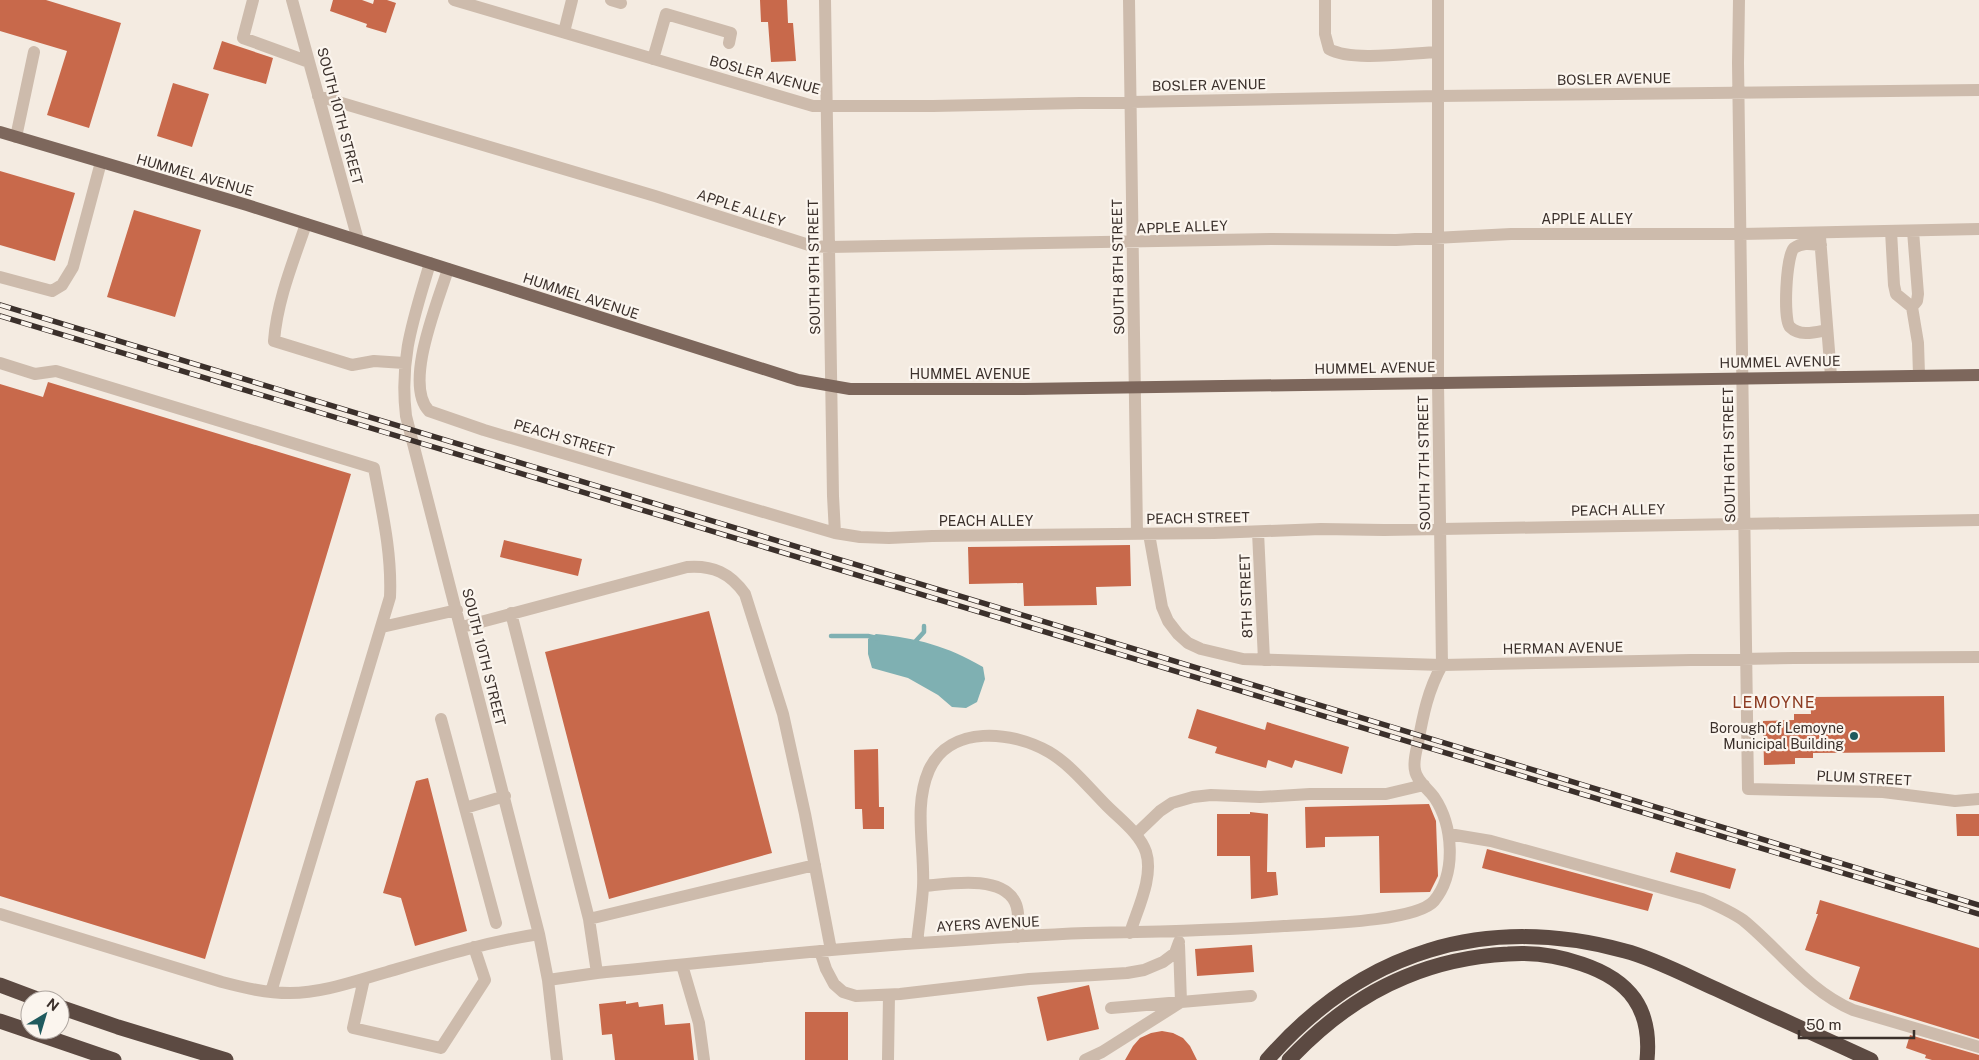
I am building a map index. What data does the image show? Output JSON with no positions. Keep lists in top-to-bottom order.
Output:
{
  "streets": {
    "main road": ["HUMMEL AVENUE"],
    "street": [
      "BOSLER AVENUE",
      "SOUTH 10TH STREET",
      "APPLE ALLEY",
      "SOUTH 9TH STREET",
      "SOUTH 8TH STREET",
      "PEACH STREET",
      "SOUTH 6TH STREET",
      "SOUTH 7TH STREET",
      "PEACH ALLEY",
      "8TH STREET",
      "HERMAN AVENUE",
      "PLUM STREET",
      "AYERS AVENUE"
    ]
  },
  "crossings": [
    ["BOSLER AVENUE", "SOUTH 9TH STREET"],
    ["BOSLER AVENUE", "SOUTH 8TH STREET"],
    ["BOSLER AVENUE", "SOUTH 6TH STREET"],
    ["BOSLER AVENUE", "SOUTH 7TH STREET"],
    ["SOUTH 10TH STREET", "HUMMEL AVENUE"],
    ["SOUTH 10TH STREET", "APPLE ALLEY"],
    ["SOUTH 10TH STREET", "AYERS AVENUE"],
    ["HUMMEL AVENUE", "SOUTH 9TH STREET"],
    ["HUMMEL AVENUE", "SOUTH 8TH STREET"],
    ["HUMMEL AVENUE", "PEACH STREET"],
    ["HUMMEL AVENUE", "SOUTH 6TH STREET"],
    ["HUMMEL AVENUE", "SOUTH 7TH STREET"],
    ["APPLE ALLEY", "SOUTH 9TH STREET"],
    ["APPLE ALLEY", "SOUTH 8TH STREET"],
    ["APPLE ALLEY", "SOUTH 6TH STREET"],
    ["APPLE ALLEY", "SOUTH 7TH STREET"],
    ["SOUTH 9TH STREET", "PEACH STREET"],
    ["SOUTH 9TH STREET", "PEACH ALLEY"],
    ["SOUTH 8TH STREET", "PEACH STREET"],
    ["SOUTH 8TH STREET", "PEACH ALLEY"],
    ["SOUTH 8TH STREET", "HERMAN AVENUE"],
    ["PEACH STREET", "PEACH ALLEY"],
    ["PEACH STREET", "8TH STREET"],
    ["SOUTH 6TH STREET", "PEACH ALLEY"],
    ["SOUTH 6TH STREET", "HERMAN AVENUE"],
    ["SOUTH 6TH STREET", "PLUM STREET"],
    ["SOUTH 7TH STREET", "PEACH ALLEY"],
    ["SOUTH 7TH STREET", "HERMAN AVENUE"],
    ["SOUTH 7TH STREET", "AYERS AVENUE"],
    ["PEACH ALLEY", "8TH STREET"],
    ["8TH STREET", "HERMAN AVENUE"]
  ],
  "districts": ["LEMOYNE"],
  "places": ["Borough of Lemoyne Municipal Building"],
  "scale_bar": "50 m",
  "north": "top right"
}
